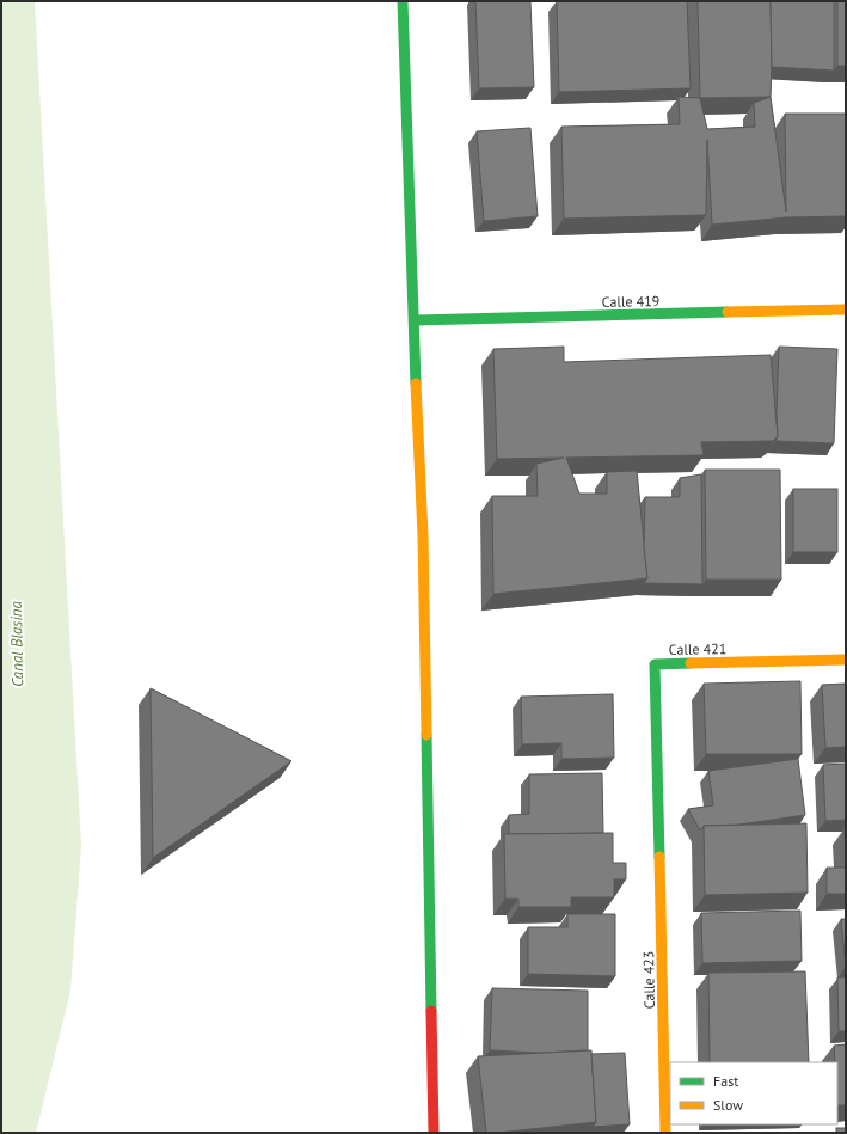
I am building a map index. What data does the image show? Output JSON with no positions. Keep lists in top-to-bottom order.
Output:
{
  "streets": {
    "street": ["Calle 419", "Calle 421", "Calle 423"]
  },
  "crossings": [
    ["Calle 421", "Calle 423"]
  ],
  "water": ["Canal Blasina"],
  "legend": ["Fast", "Slow"]
}
